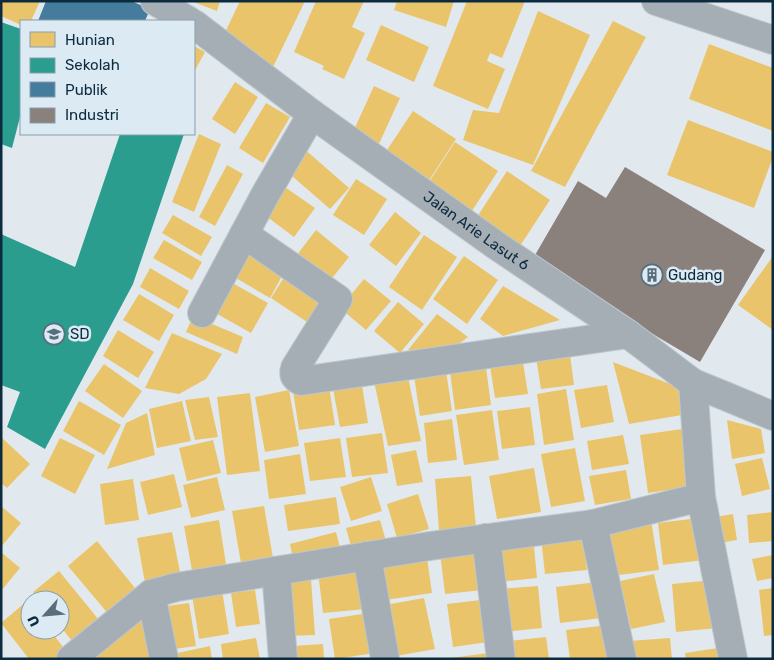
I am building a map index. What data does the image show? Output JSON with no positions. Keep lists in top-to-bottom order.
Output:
{
  "streets": {
    "street": ["Jalan Arie Lasut 6"]
  },
  "places": {
    "building": ["Gudang"],
    "school or university": ["SD"]
  },
  "legend": [
    "Hunian",
    "Sekolah",
    "Publik",
    "Industri"
  ],
  "north": "bottom left"
}
